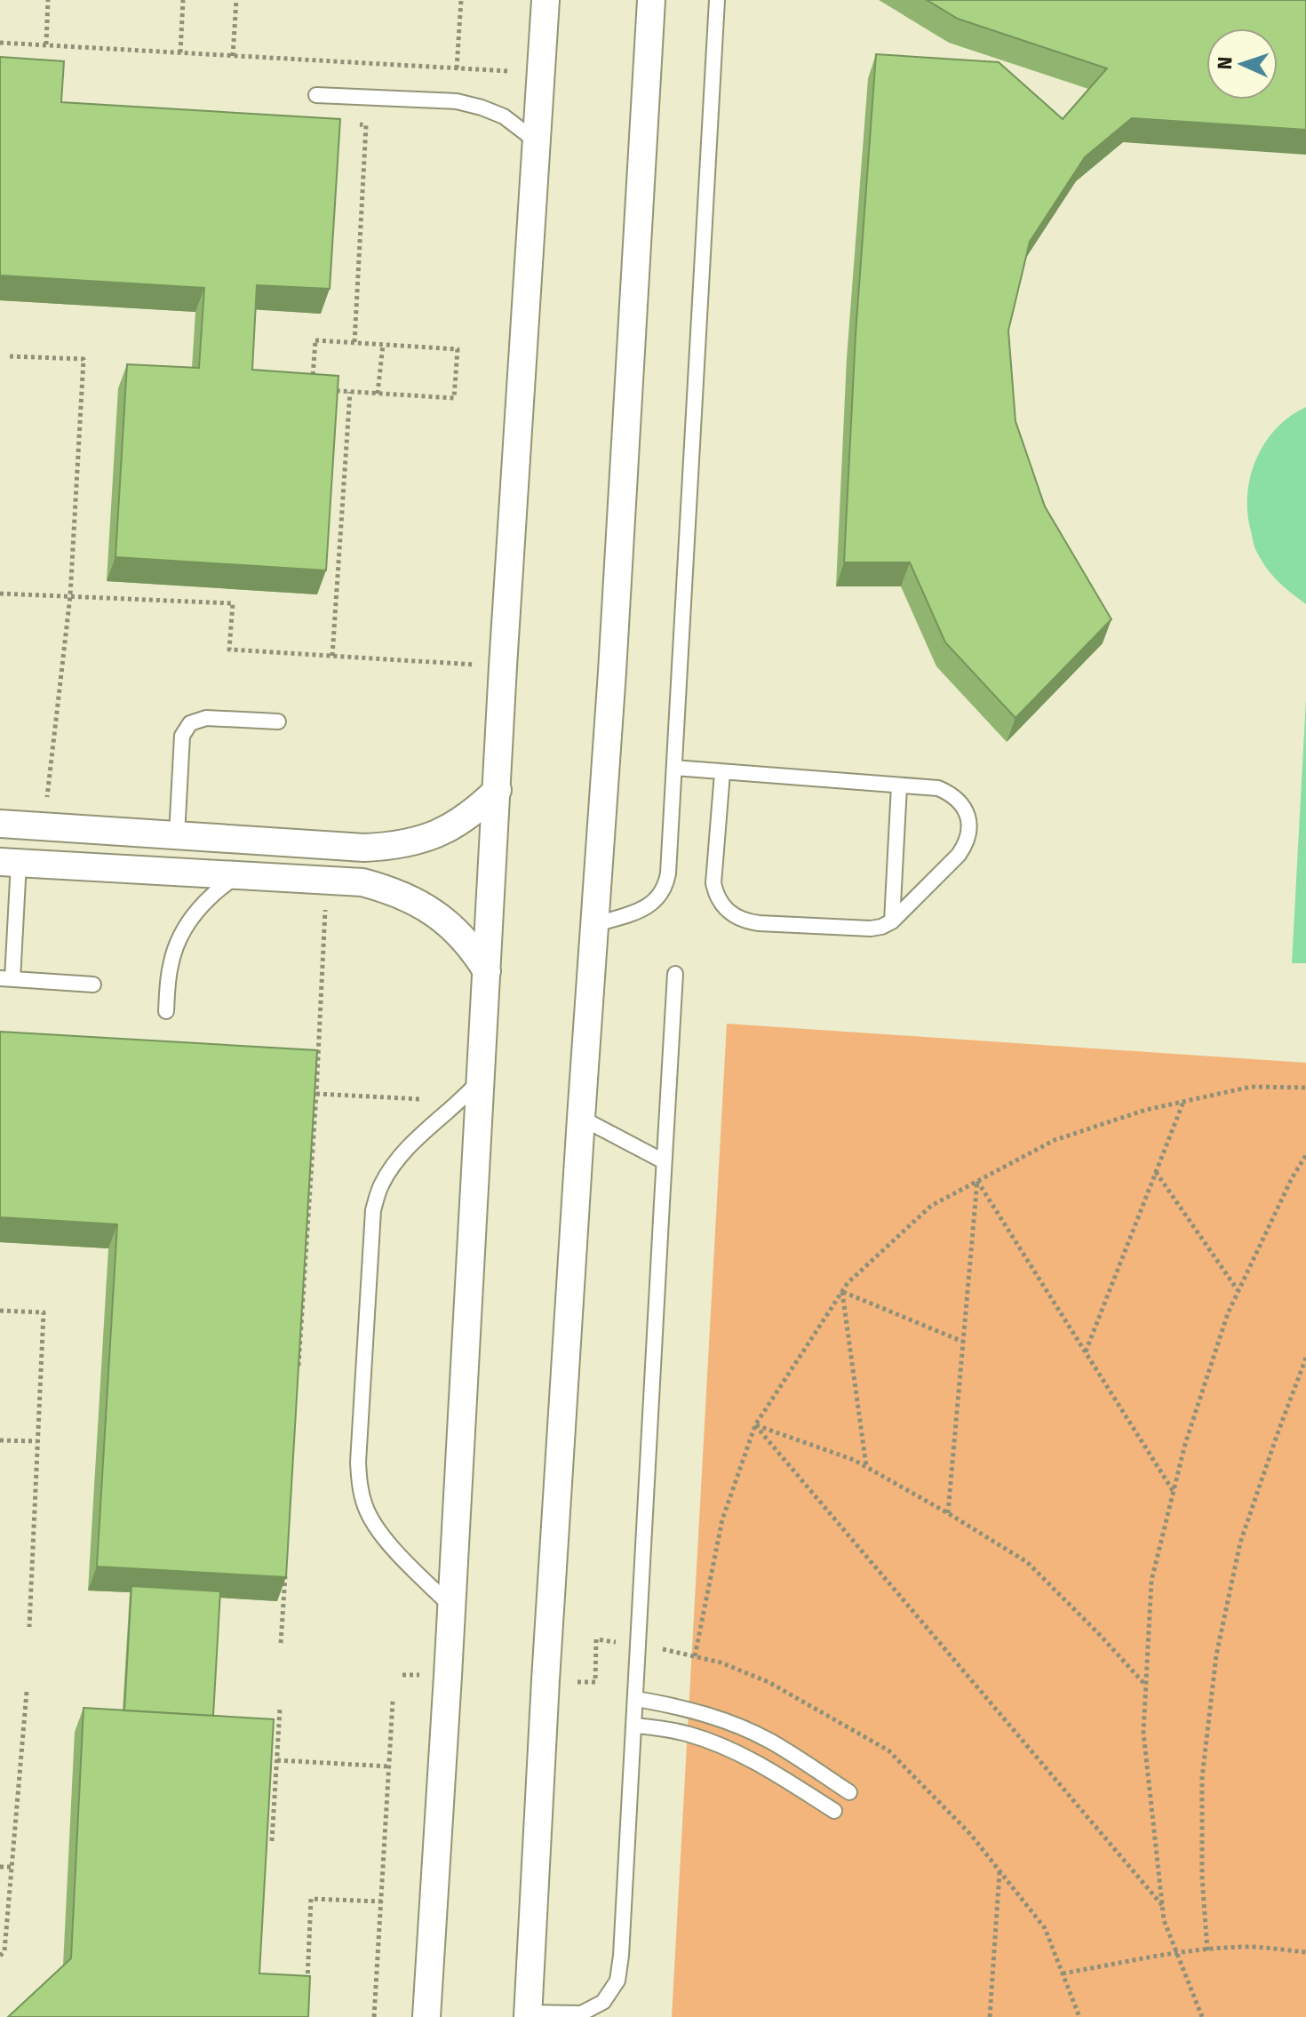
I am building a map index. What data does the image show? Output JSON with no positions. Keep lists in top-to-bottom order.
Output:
{
  "north": "left"
}
